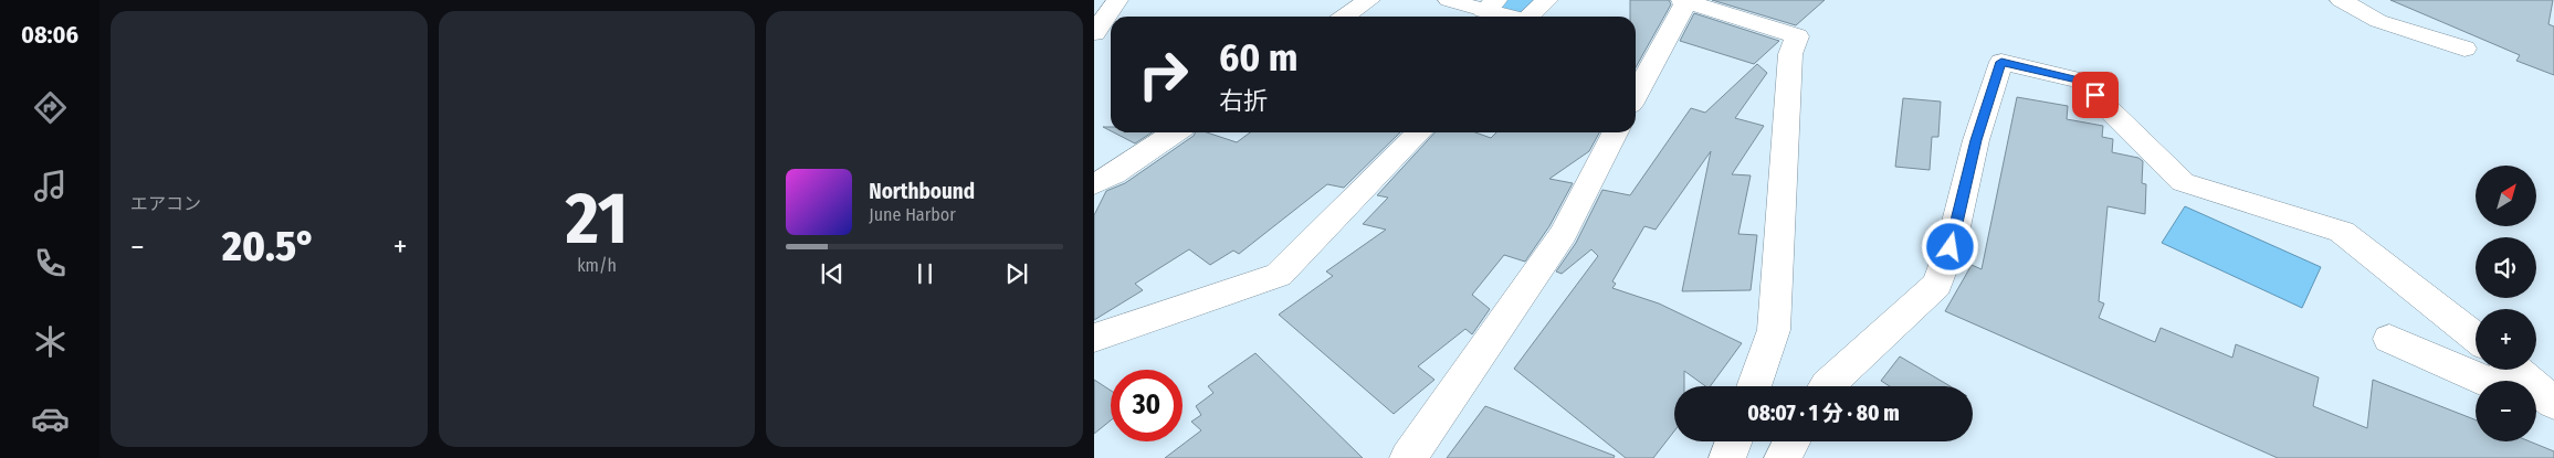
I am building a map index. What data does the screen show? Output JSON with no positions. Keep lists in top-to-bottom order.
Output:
{
  "north": "top right",
  "page": {
    "tabs": "08:06",
    "tile": [
      "エアコン",
      ["21", "km/h"]
    ],
    "turn": ["60 m", "右折"],
    "map_buttons": ["+", "−"],
    "song": ["Northbound", "June Harbor"],
    "heat": ["−", "20.5°", "+"],
    "limit": "30",
    "trip": "08:07 · 1 分 · 80 m"
  }
}
